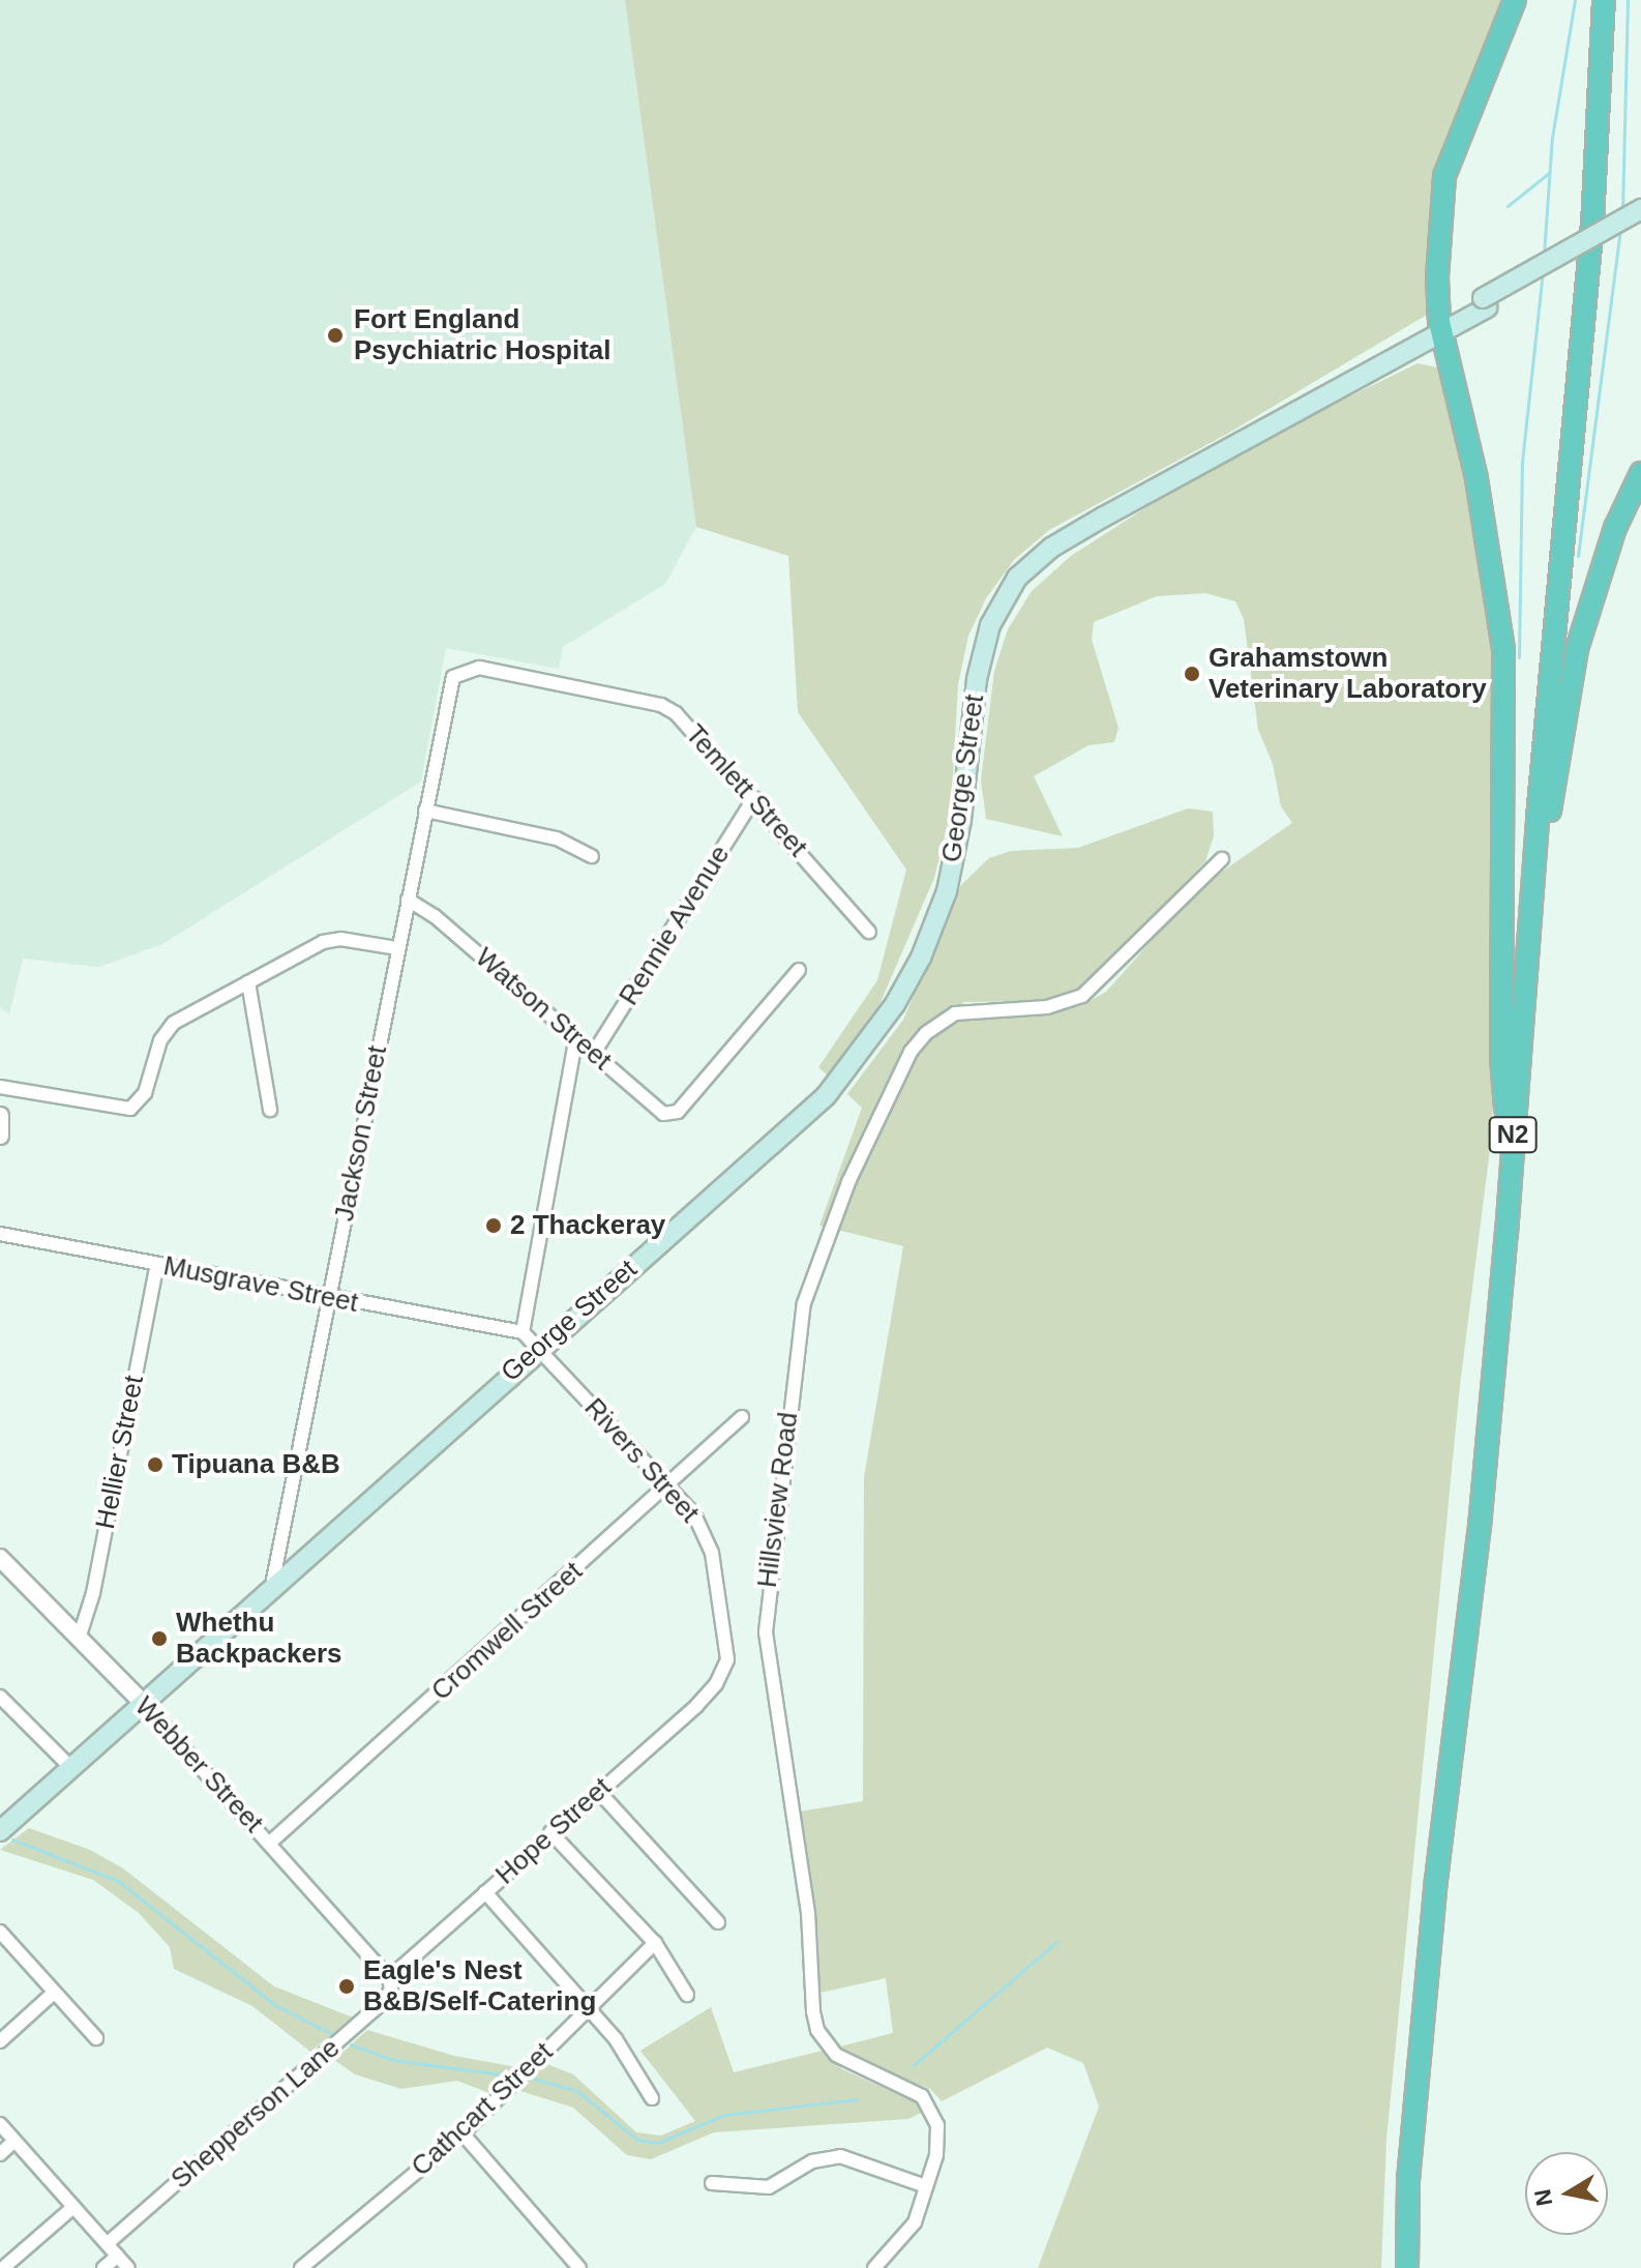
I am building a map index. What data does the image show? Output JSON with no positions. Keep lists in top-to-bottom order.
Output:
{
  "streets": {
    "highway": ["N2"],
    "main road": ["George Street"],
    "street": [
      "Temlett Street",
      "Rennie Avenue",
      "Watson Street",
      "Jackson Street",
      "Musgrave Street",
      "Hellier Street",
      "Rivers Street",
      "Hillsview Road",
      "Cromwell Street",
      "Webber Street",
      "Hope Street",
      "Cathcart Street",
      "Shepperson Lane"
    ]
  },
  "crossings": [
    ["George Street", "Jackson Street"],
    ["George Street", "Rivers Street"],
    ["George Street", "Webber Street"],
    ["Temlett Street", "Rennie Avenue"],
    ["Temlett Street", "Jackson Street"],
    ["Rennie Avenue", "Watson Street"],
    ["Watson Street", "Jackson Street"],
    ["Jackson Street", "Musgrave Street"],
    ["Musgrave Street", "Hellier Street"],
    ["Musgrave Street", "Rivers Street"],
    ["Hellier Street", "Webber Street"],
    ["Rivers Street", "Cromwell Street"],
    ["Rivers Street", "Hope Street"],
    ["Cromwell Street", "Webber Street"],
    ["Webber Street", "Hope Street"],
    ["Webber Street", "Shepperson Lane"],
    ["Hope Street", "Shepperson Lane"]
  ],
  "places": [
    "Fort England Psychiatric Hospital",
    "Grahamstown Veterinary Laboratory",
    "2 Thackeray",
    "Tipuana B&B",
    "Whethu Backpackers",
    "Eagle's Nest B&B/Self-Catering"
  ],
  "north": "left"
}
